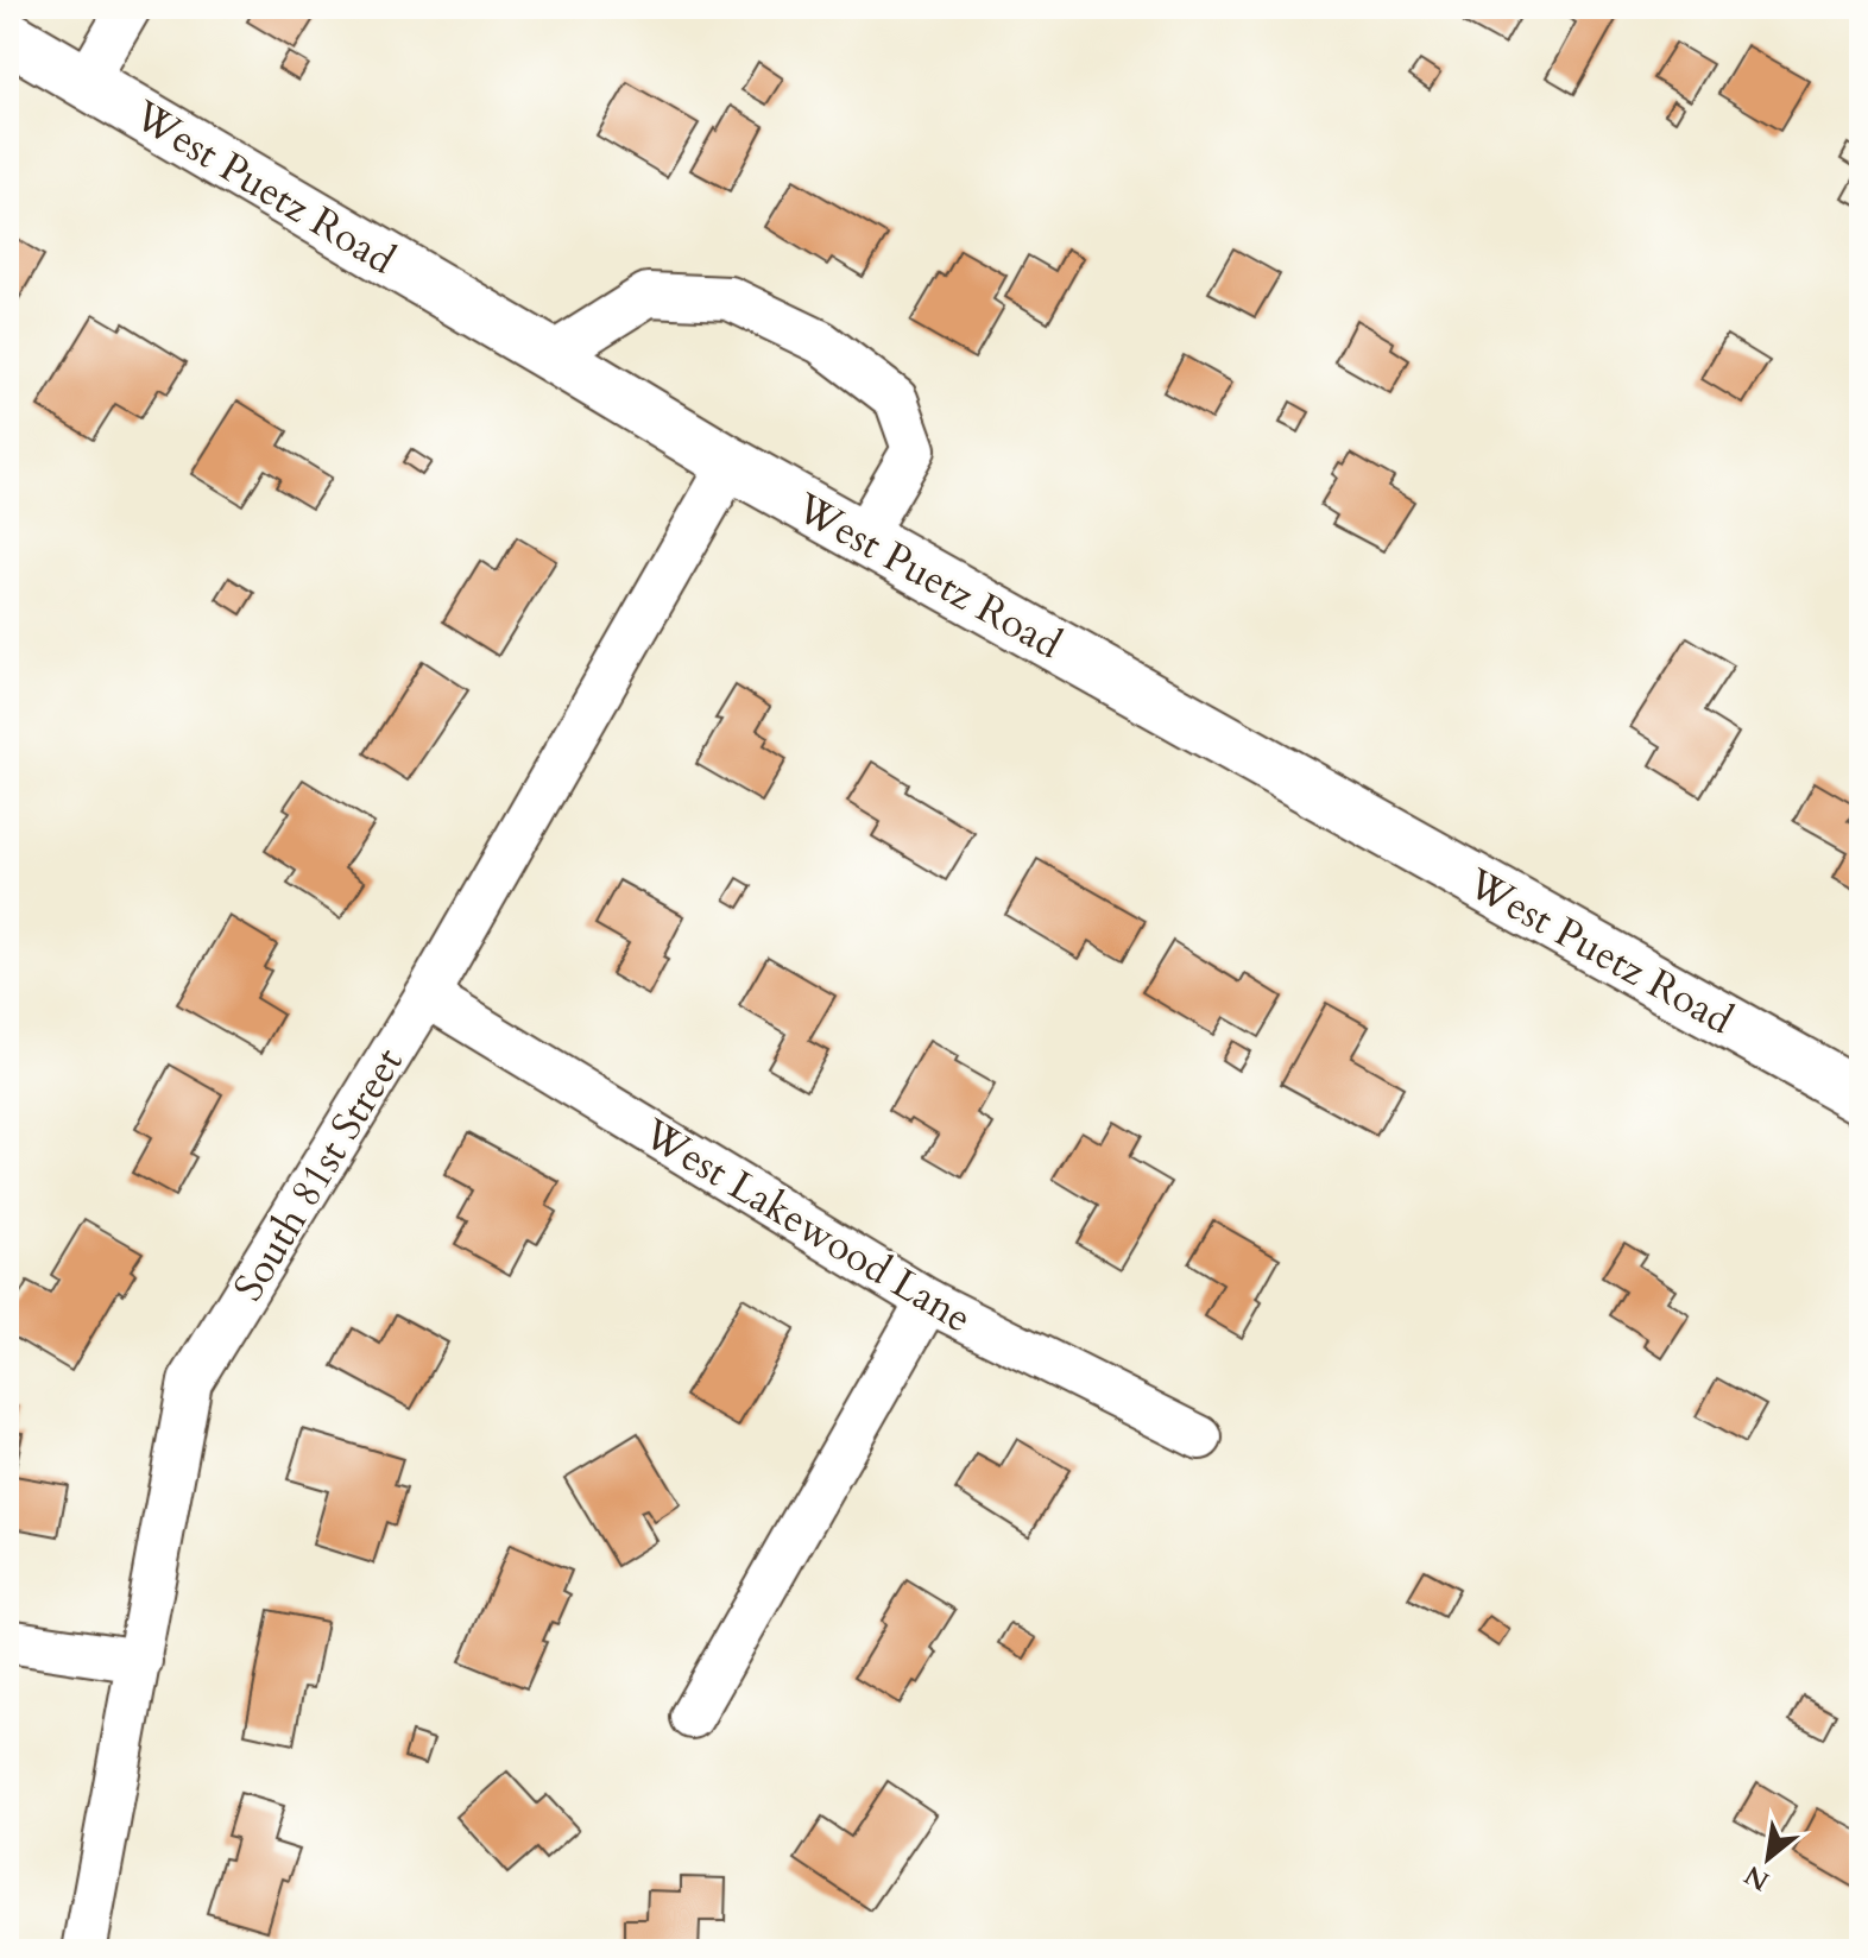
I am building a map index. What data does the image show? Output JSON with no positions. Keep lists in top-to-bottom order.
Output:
{
  "streets": {
    "street": ["West Puetz Road", "South 81st Street", "West Lakewood Lane"]
  },
  "crossings": [
    ["West Puetz Road", "South 81st Street"],
    ["South 81st Street", "West Lakewood Lane"]
  ],
  "north": "bottom left"
}
